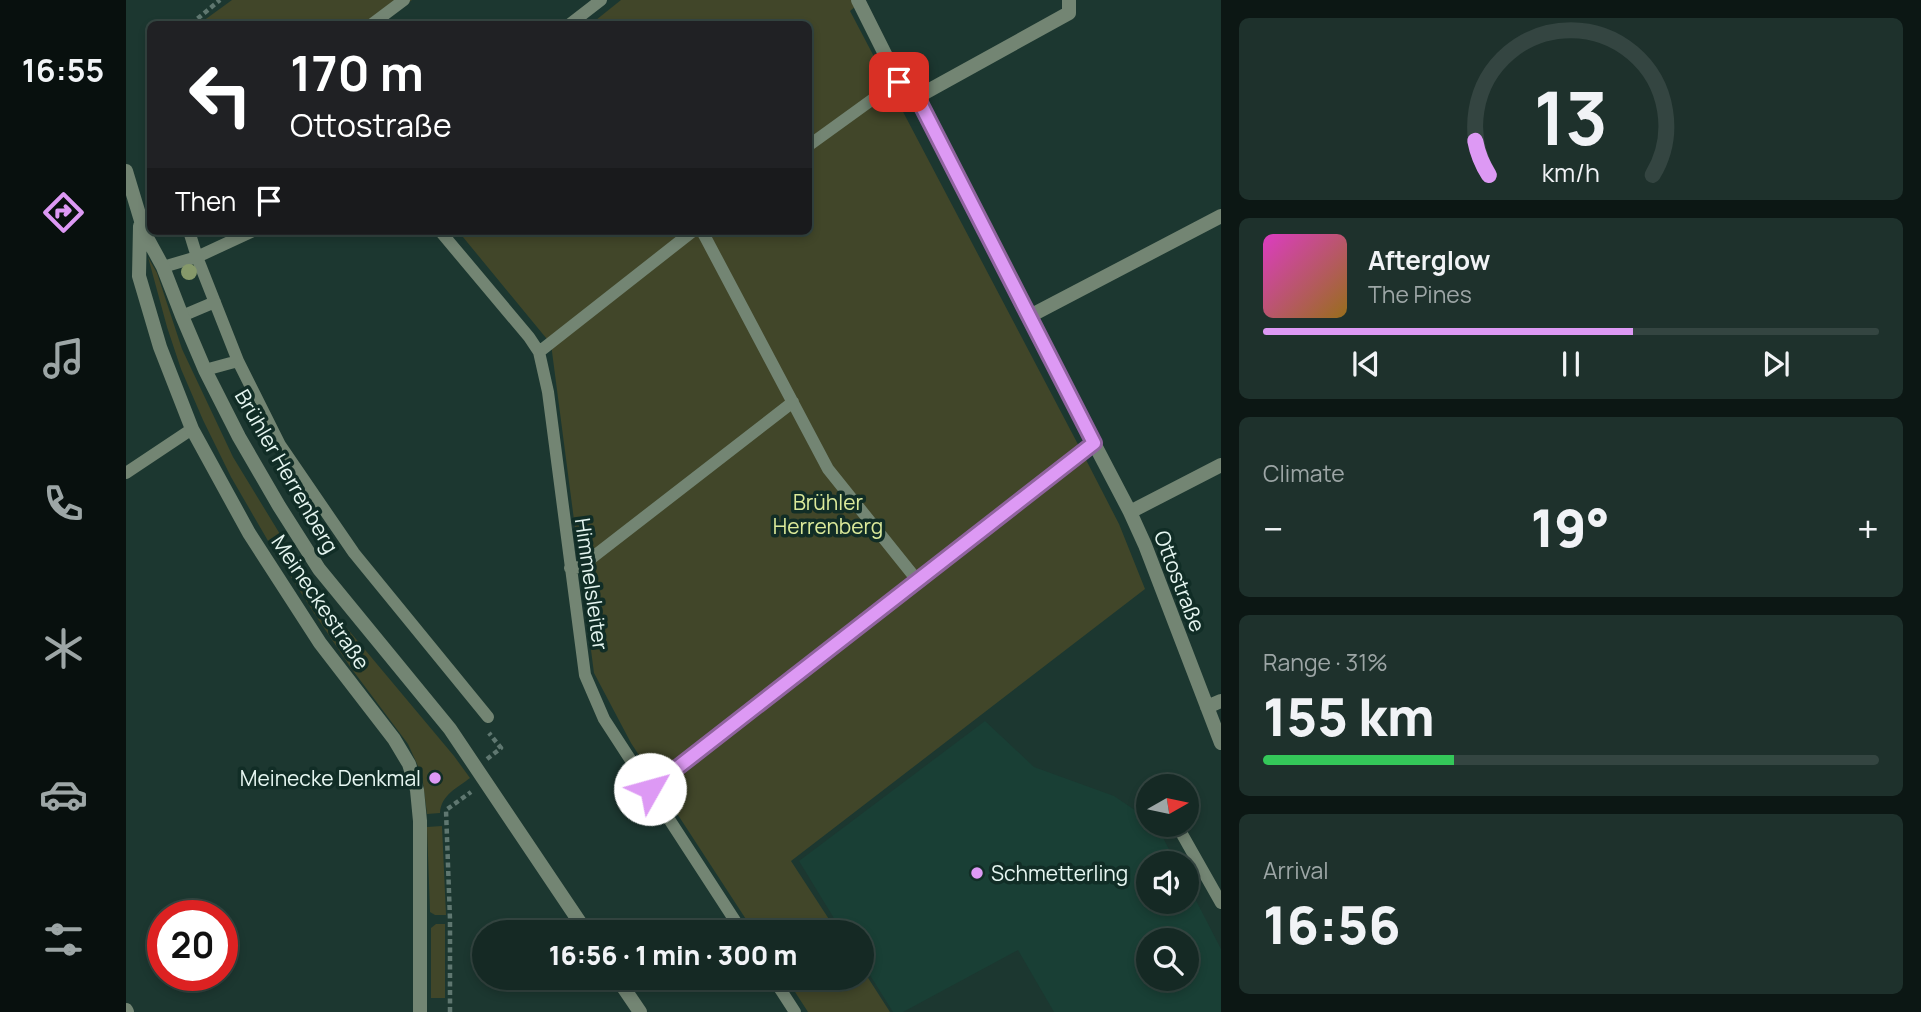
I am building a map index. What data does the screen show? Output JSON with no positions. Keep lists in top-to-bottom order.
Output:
{
  "streets": {
    "street": ["Brühler Herrenberg", "Ottostraße", "Meineckestraße"],
    "lane": ["Himmelsleiter"]
  },
  "crossings": [
    ["Brühler Herrenberg", "Meineckestraße"]
  ],
  "parks": ["Brühler Herrenberg"],
  "places": ["Meinecke Denkmal", "Schmetterling"],
  "north": "right",
  "page": {
    "tabs": "16:55",
    "turn": ["170 m", "Ottostraße"],
    "then": "Then",
    "song": ["Afterglow", "The Pines"],
    "tile": [
      "Climate",
      ["Range · 31%", "155 km"],
      ["Arrival", "16:56"]
    ],
    "heat": ["−", "19°", "+"],
    "limit": "20",
    "trip": "16:56 · 1 min · 300 m",
    "gauge": ["13", "km/h"]
  }
}
